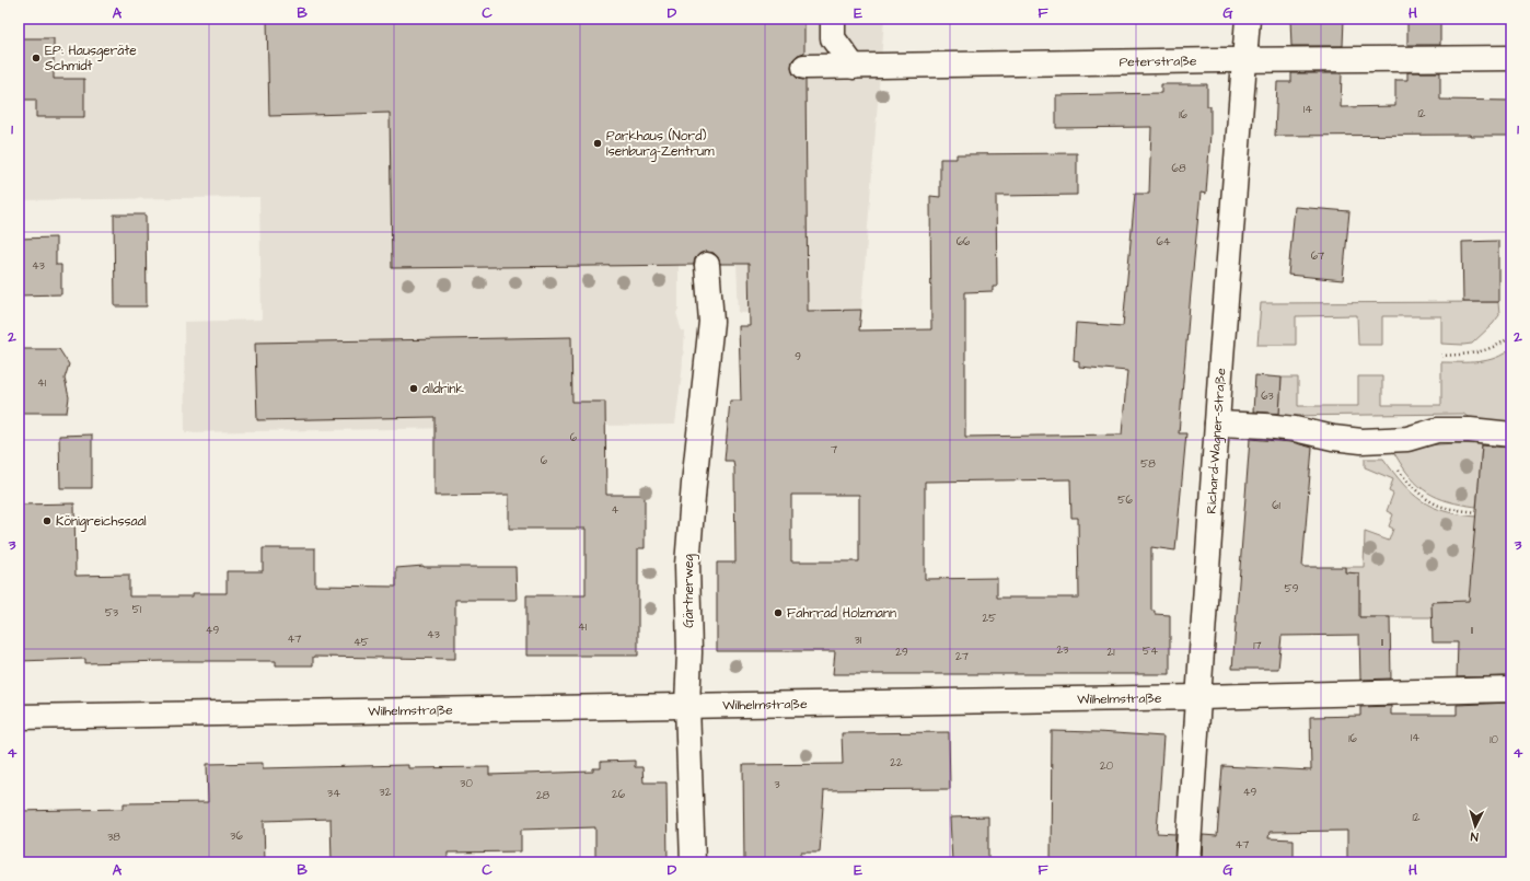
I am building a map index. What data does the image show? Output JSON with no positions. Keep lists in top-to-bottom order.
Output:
{
  "streets": {
    "street": [
      "Peterstraße",
      "Richard-Wagner-Straße",
      "Gärtnerweg",
      "Wilhelmstraße"
    ]
  },
  "crossings": [
    ["Peterstraße", "Richard-Wagner-Straße"],
    ["Richard-Wagner-Straße", "Wilhelmstraße"],
    ["Gärtnerweg", "Wilhelmstraße"]
  ],
  "places": [
    "EP: Hausgeräte Schmidt",
    "Parkhaus (Nord) Isenburg-Zentrum",
    "alldrink",
    "Königreichssaal",
    "Fahrrad Holzmann"
  ],
  "house_numbers": [
    "14",
    "12",
    "16",
    "68",
    "66",
    "64",
    "67",
    "43",
    "9",
    "41",
    "63",
    "6",
    "7",
    "6",
    "58",
    "56",
    "61",
    "4",
    "59",
    "51",
    "53",
    "25",
    "41",
    "49",
    "11",
    "43",
    "47",
    "31",
    "45",
    "11",
    "17",
    "23",
    "54",
    "29",
    "21",
    "27",
    "14",
    "16",
    "10",
    "22",
    "20",
    "30",
    "3",
    "32",
    "49",
    "34",
    "26",
    "28",
    "12",
    "36",
    "38",
    "47"
  ],
  "north": "bottom",
  "grid": {
    "columns": [
      "A",
      "B",
      "C",
      "D",
      "E",
      "F",
      "G",
      "H"
    ],
    "rows": [
      "1",
      "2",
      "3",
      "4"
    ]
  }
}
